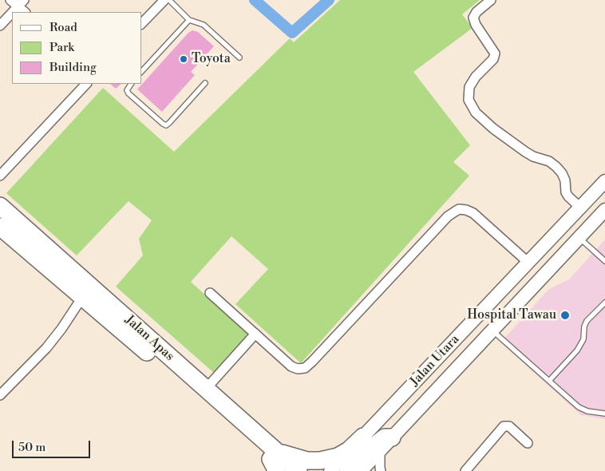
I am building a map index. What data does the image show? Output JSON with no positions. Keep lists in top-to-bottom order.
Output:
{
  "streets": {
    "highway": ["Jalan Apas"],
    "main road": ["Jalan Utara"]
  },
  "places": ["Toyota", "Hospital Tawau"],
  "legend": ["Road", "Park", "Building"],
  "scale_bar": "50 m"
}
